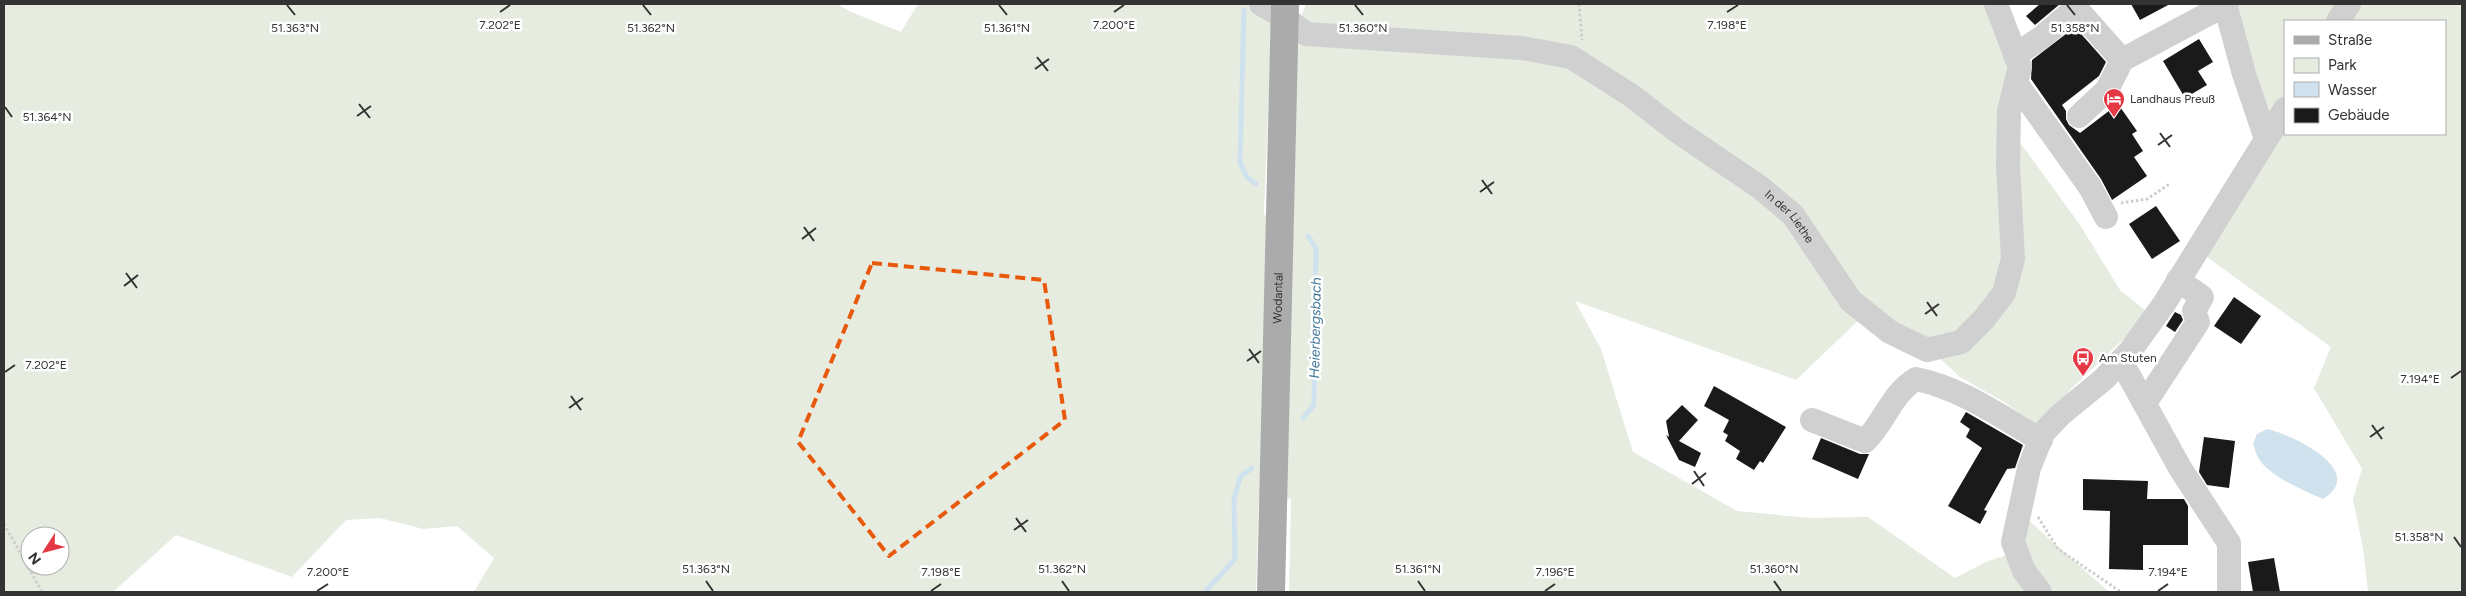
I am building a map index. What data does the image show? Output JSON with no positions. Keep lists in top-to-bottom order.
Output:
{
  "streets": {
    "main road": ["Wodantal"],
    "street": ["In der Liethe"]
  },
  "crossings": [
    ["In der Liethe", "Wodantal"]
  ],
  "water": ["Heierbergsbach"],
  "places": {
    "hotel": ["Landhaus Preuß"],
    "bus stop": ["Am Stuten"]
  },
  "legend": [
    "Straße",
    "Park",
    "Wasser",
    "Gebäude"
  ],
  "north": "bottom left",
  "coordinates": [
    "7.202°E",
    "7.200°E",
    "7.198°E",
    "51.363°N",
    "51.362°N",
    "51.361°N",
    "51.360°N",
    "51.358°N",
    "51.364°N",
    "7.194°E",
    "7.196°E"
  ]
}
